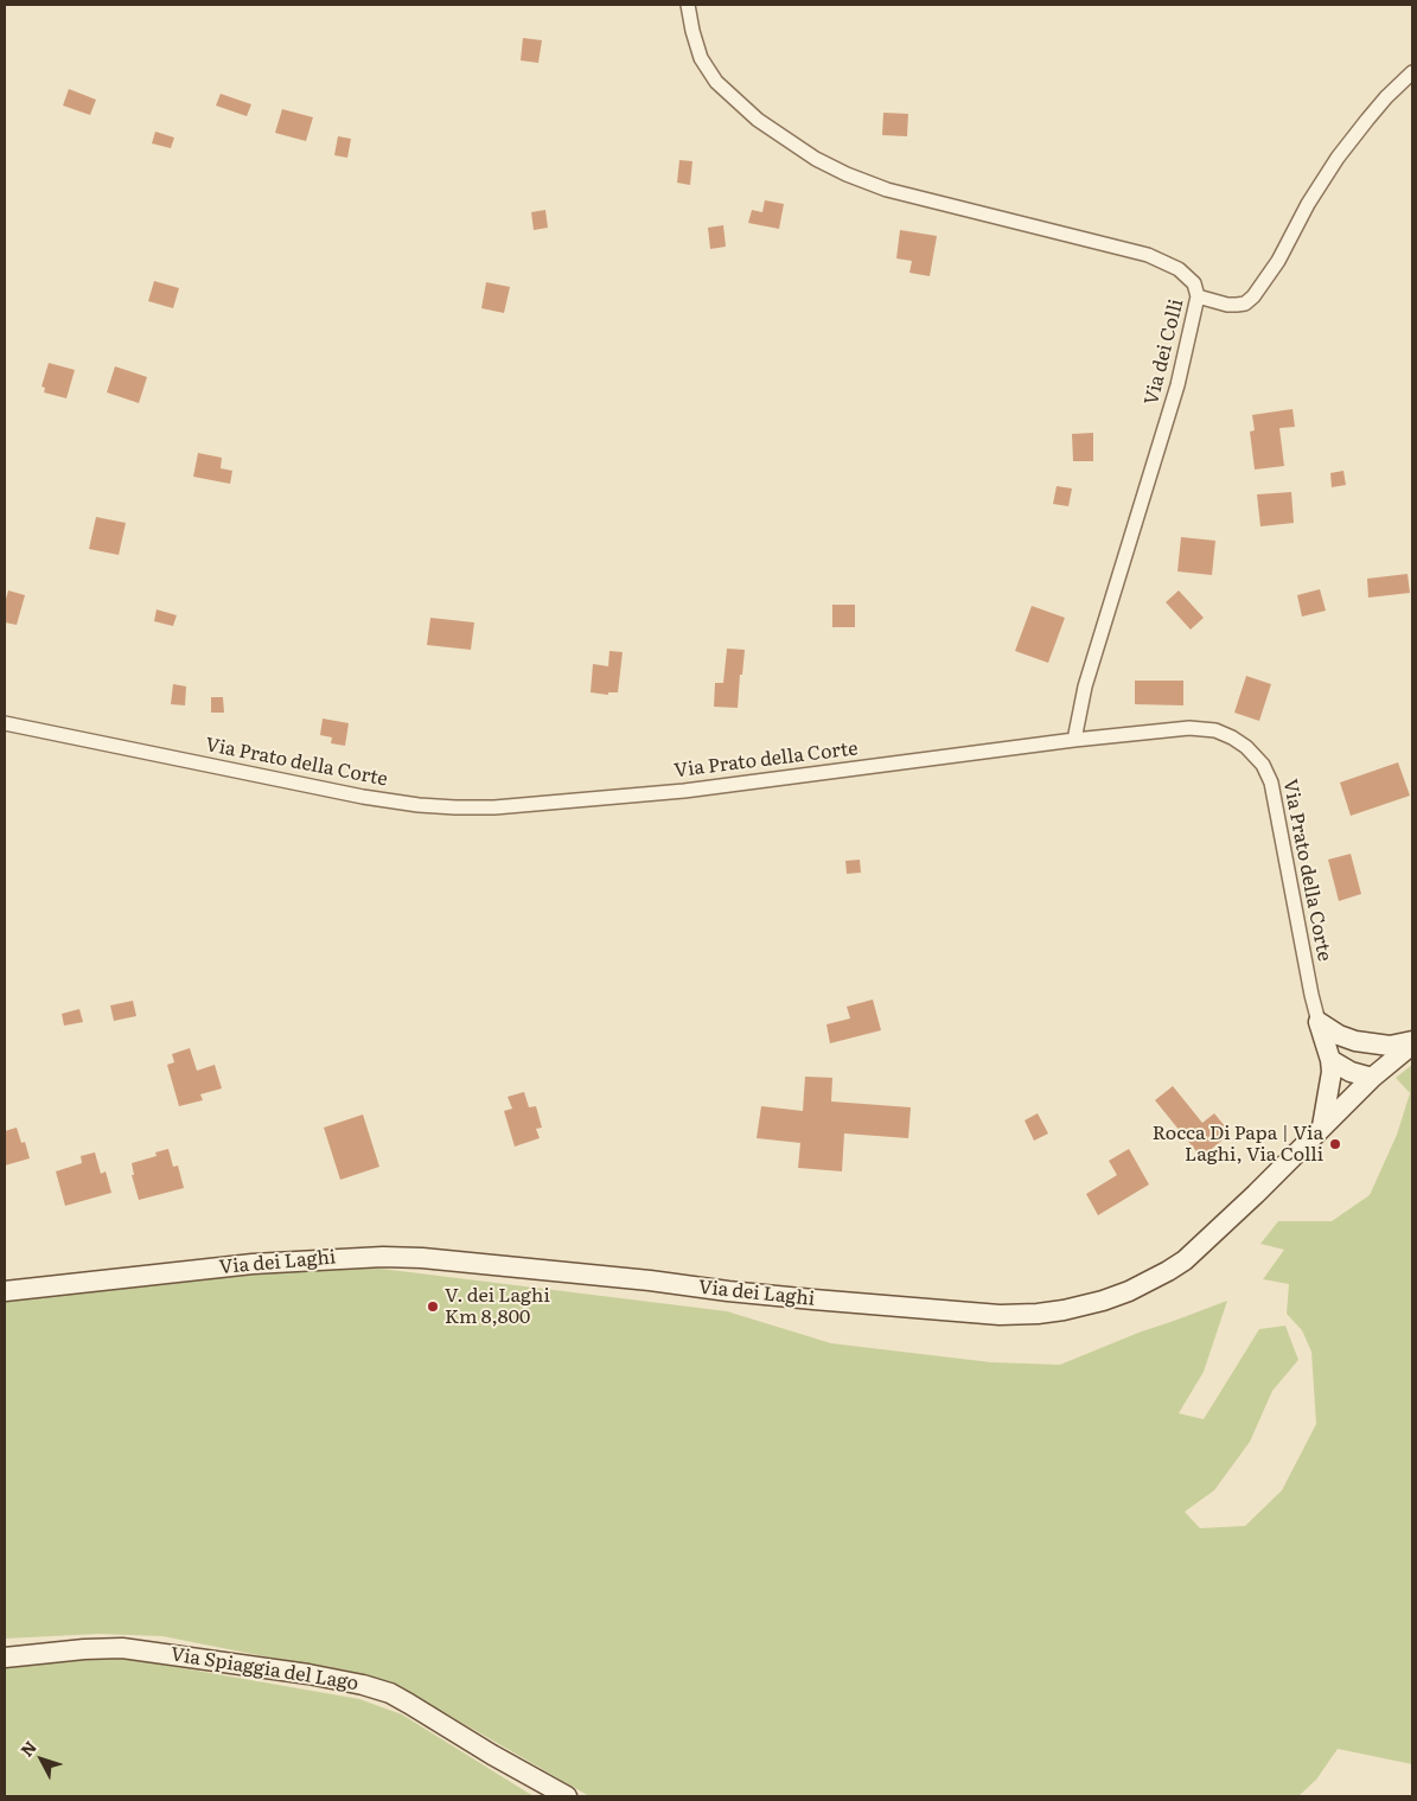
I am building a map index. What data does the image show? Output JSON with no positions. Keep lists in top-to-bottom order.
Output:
{
  "streets": {
    "main road": ["Via dei Laghi", "Via Spiaggia del Lago"],
    "street": ["Via dei Colli", "Via Prato della Corte"]
  },
  "crossings": [
    ["Via dei Colli", "Via Prato della Corte"]
  ],
  "places": ["Rocca Di Papa | Via Laghi, Via Colli", "V. dei Laghi Km 8,800"],
  "north": "top left"
}
